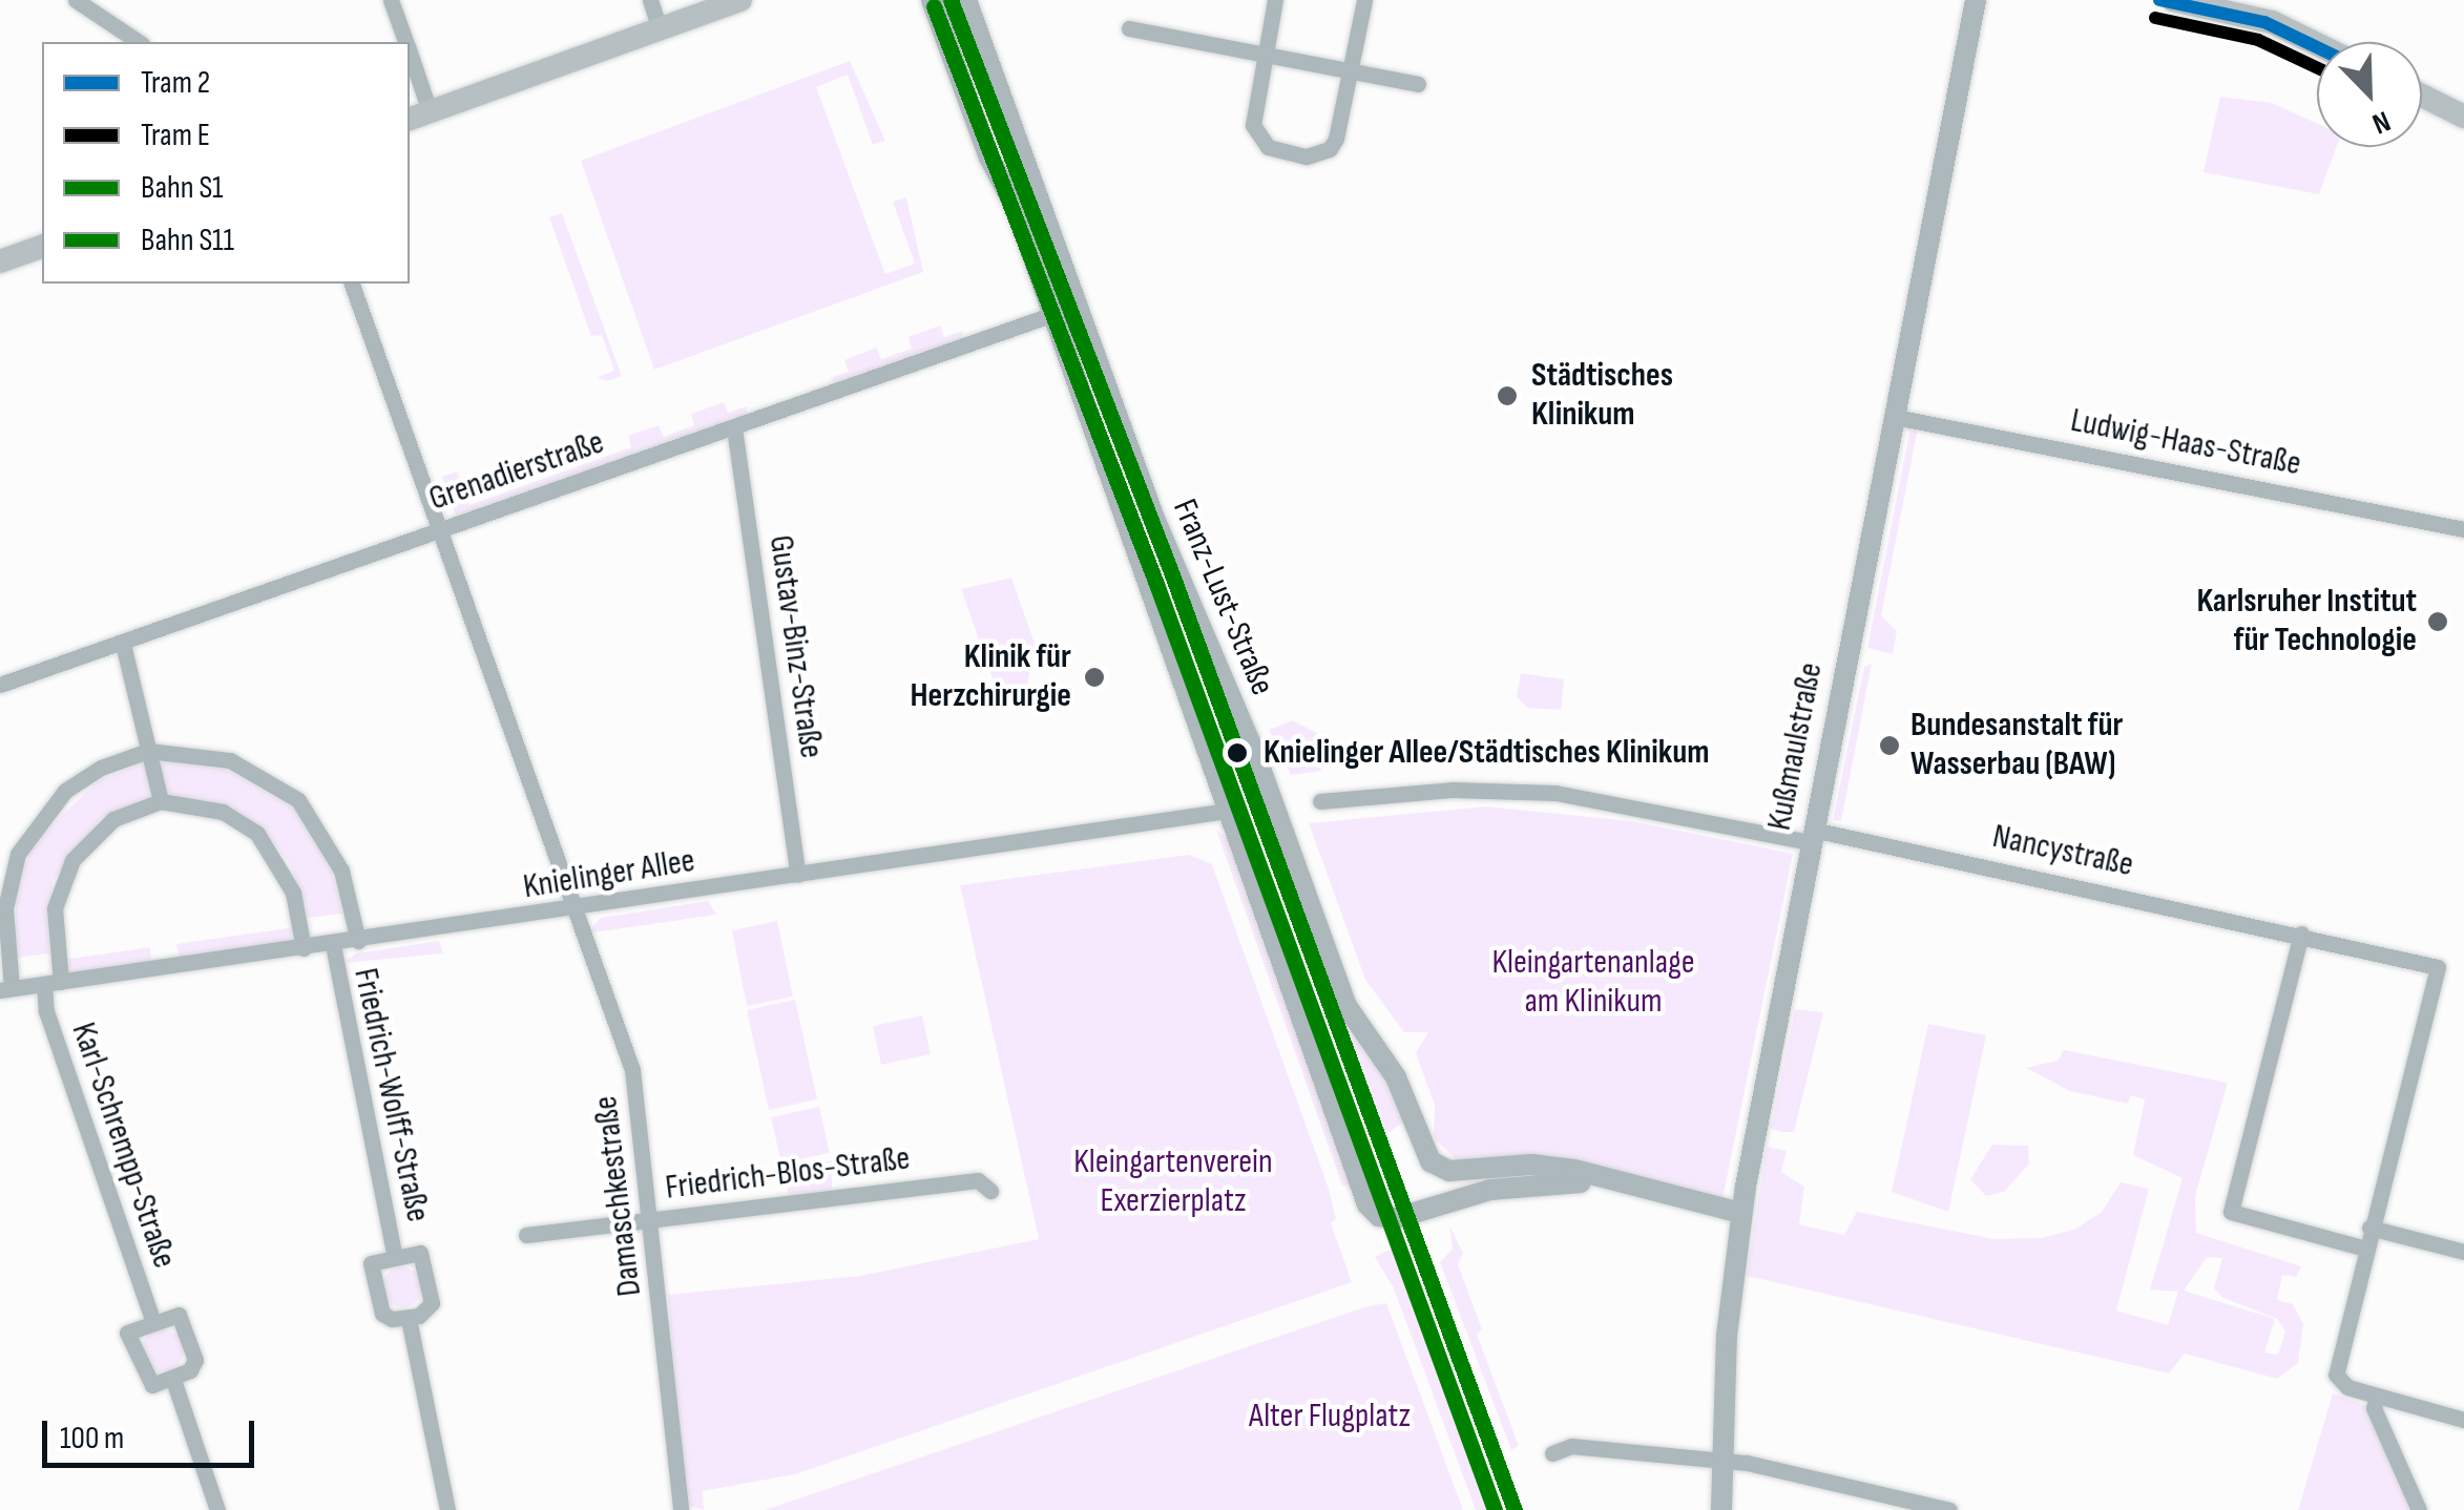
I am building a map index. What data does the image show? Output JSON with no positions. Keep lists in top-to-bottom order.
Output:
{
  "streets": {
    "street": [
      "Ludwig-Haas-Straße",
      "Grenadierstraße",
      "Franz-Lust-Straße",
      "Gustav-Binz-Straße",
      "Kußmaulstraße",
      "Nancystraße",
      "Knielinger Allee",
      "Friedrich-Wolff-Straße",
      "Karl-Schrempp-Straße",
      "Friedrich-Blos-Straße",
      "Damaschkestraße"
    ]
  },
  "crossings": [
    ["Ludwig-Haas-Straße", "Kußmaulstraße"],
    ["Grenadierstraße", "Franz-Lust-Straße"],
    ["Grenadierstraße", "Gustav-Binz-Straße"],
    ["Grenadierstraße", "Damaschkestraße"],
    ["Franz-Lust-Straße", "Kußmaulstraße"],
    ["Franz-Lust-Straße", "Knielinger Allee"],
    ["Gustav-Binz-Straße", "Knielinger Allee"],
    ["Kußmaulstraße", "Nancystraße"],
    ["Knielinger Allee", "Friedrich-Wolff-Straße"],
    ["Knielinger Allee", "Karl-Schrempp-Straße"],
    ["Knielinger Allee", "Damaschkestraße"],
    ["Friedrich-Blos-Straße", "Damaschkestraße"]
  ],
  "parks": ["Kleingartenanlage am Klinikum", "Kleingartenverein Exerzierplatz", "Alter Flugplatz"],
  "places": [
    "Städtisches Klinikum",
    "Karlsruher Institut für Technologie",
    "Klinik für Herzchirurgie",
    "Bundesanstalt für Wasserbau (BAW)",
    "Knielinger Allee/Städtisches Klinikum"
  ],
  "lines": [
    "tram line 2",
    "rail line S1",
    "rail line S11",
    "tram line E"
  ],
  "legend": [
    "Tram 2",
    "Tram E",
    "Bahn S1",
    "Bahn S11"
  ],
  "scale_bar": "100 m",
  "north": "bottom right"
}
